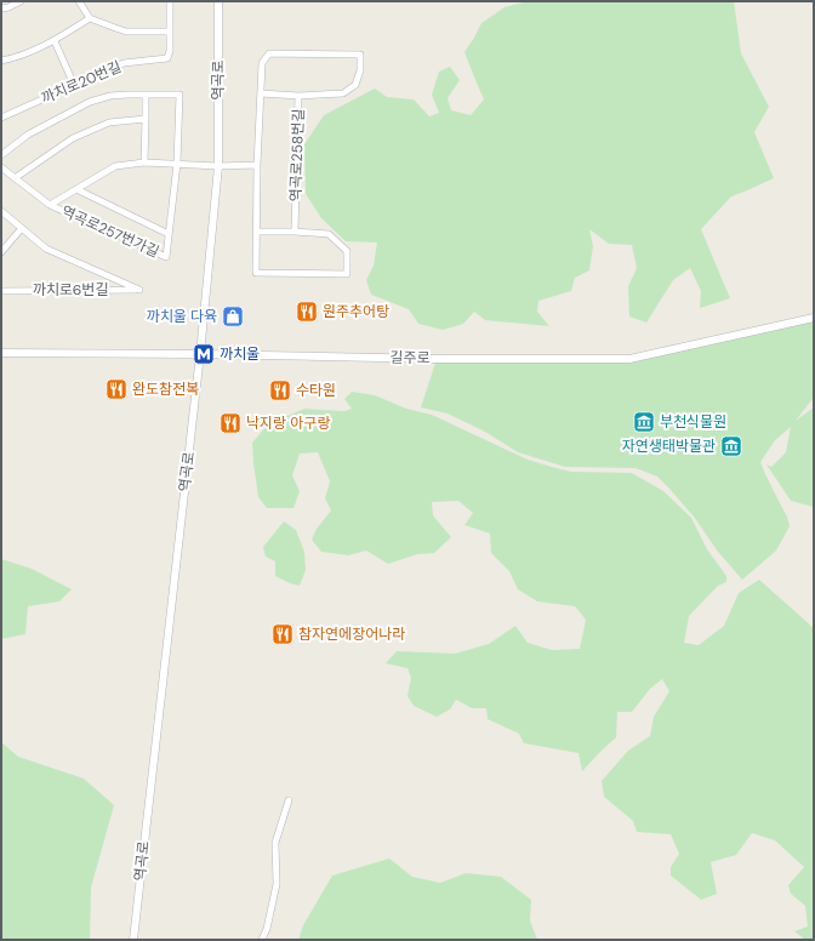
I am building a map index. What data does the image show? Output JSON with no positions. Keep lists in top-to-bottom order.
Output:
{
  "streets": {
    "street": [
      "역곡로",
      "까치로20번길",
      "역곡로258번길",
      "역곡로257번가길",
      "까치로6번길",
      "길주로"
    ]
  },
  "crossings": [
    ["역곡로", "길주로"]
  ],
  "places": {
    "restaurant": [
      "원주추어탕",
      "완도참전복",
      "수타원",
      "낙지랑 아구랑",
      "참자연에장어나라"
    ],
    "shop": ["까치울 다육"],
    "metro station": ["까치울"],
    "museum": ["부천식물원", "자연생태박물관"]
  }
}
